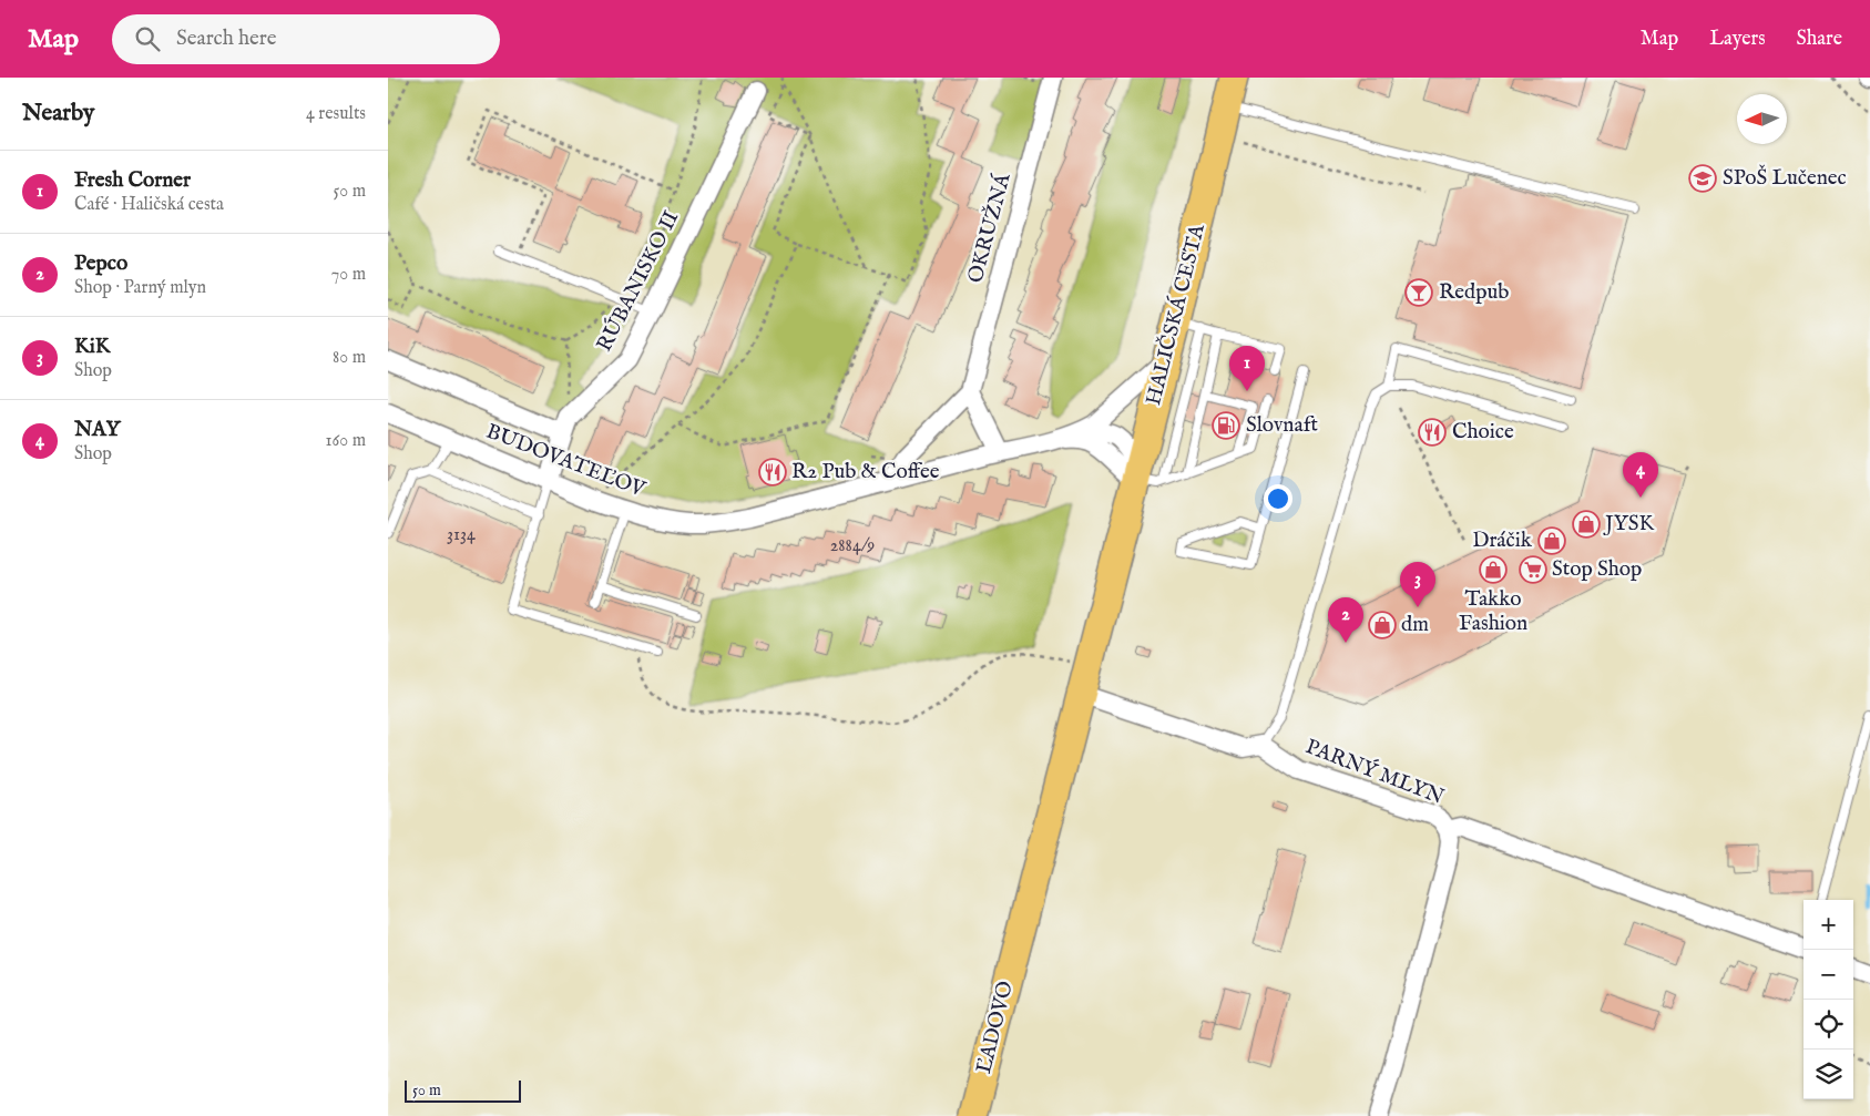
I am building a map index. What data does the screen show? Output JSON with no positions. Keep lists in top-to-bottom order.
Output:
{
  "streets": {
    "main road": ["HALIČSKÁ CESTA", "ĽADOVO"],
    "street": [
      "OKRUŽNÁ",
      "RÚBANISKO II",
      "BUDOVATEĽOV",
      "PARNÝ MLYN"
    ]
  },
  "crossings": [
    ["RÚBANISKO II", "BUDOVATEĽOV"],
    ["HALIČSKÁ CESTA", "BUDOVATEĽOV"],
    ["HALIČSKÁ CESTA", "ĽADOVO"]
  ],
  "places": {
    "school or university": ["SPoŠ Lučenec"],
    "bar": ["Redpub"],
    "fuel station": ["Slovnaft"],
    "restaurant": ["Choice", "R2 Pub & Coffee"],
    "shop": [
      "JYSK",
      "Dráčik",
      "Takko Fashion",
      "dm"
    ],
    "supermarket": ["Stop Shop"]
  },
  "house_numbers": ["3134", "2884/9"],
  "scale_bar": "50 m",
  "north": "left",
  "page": {
    "header": "Map",
    "search": "Search here",
    "nav": ["Map", "Layers", "Share"],
    "heading": ["Nearby", "4 results"],
    "list": [
      {
        "mark": "1",
        "name": "Fresh Corner",
        "note": "Café · Haličská cesta",
        "value": "50 m"
      },
      {
        "mark": "2",
        "name": "Pepco",
        "note": "Shop · Parný mlyn",
        "value": "70 m"
      },
      {
        "mark": "3",
        "name": "KiK",
        "note": "Shop",
        "value": "80 m"
      },
      {
        "mark": "4",
        "name": "NAY",
        "note": "Shop",
        "value": "160 m"
      }
    ],
    "pins": [
      "1",
      "4",
      "3",
      "2"
    ],
    "map_buttons": ["+", "−"],
    "scale": "50 m"
  }
}
